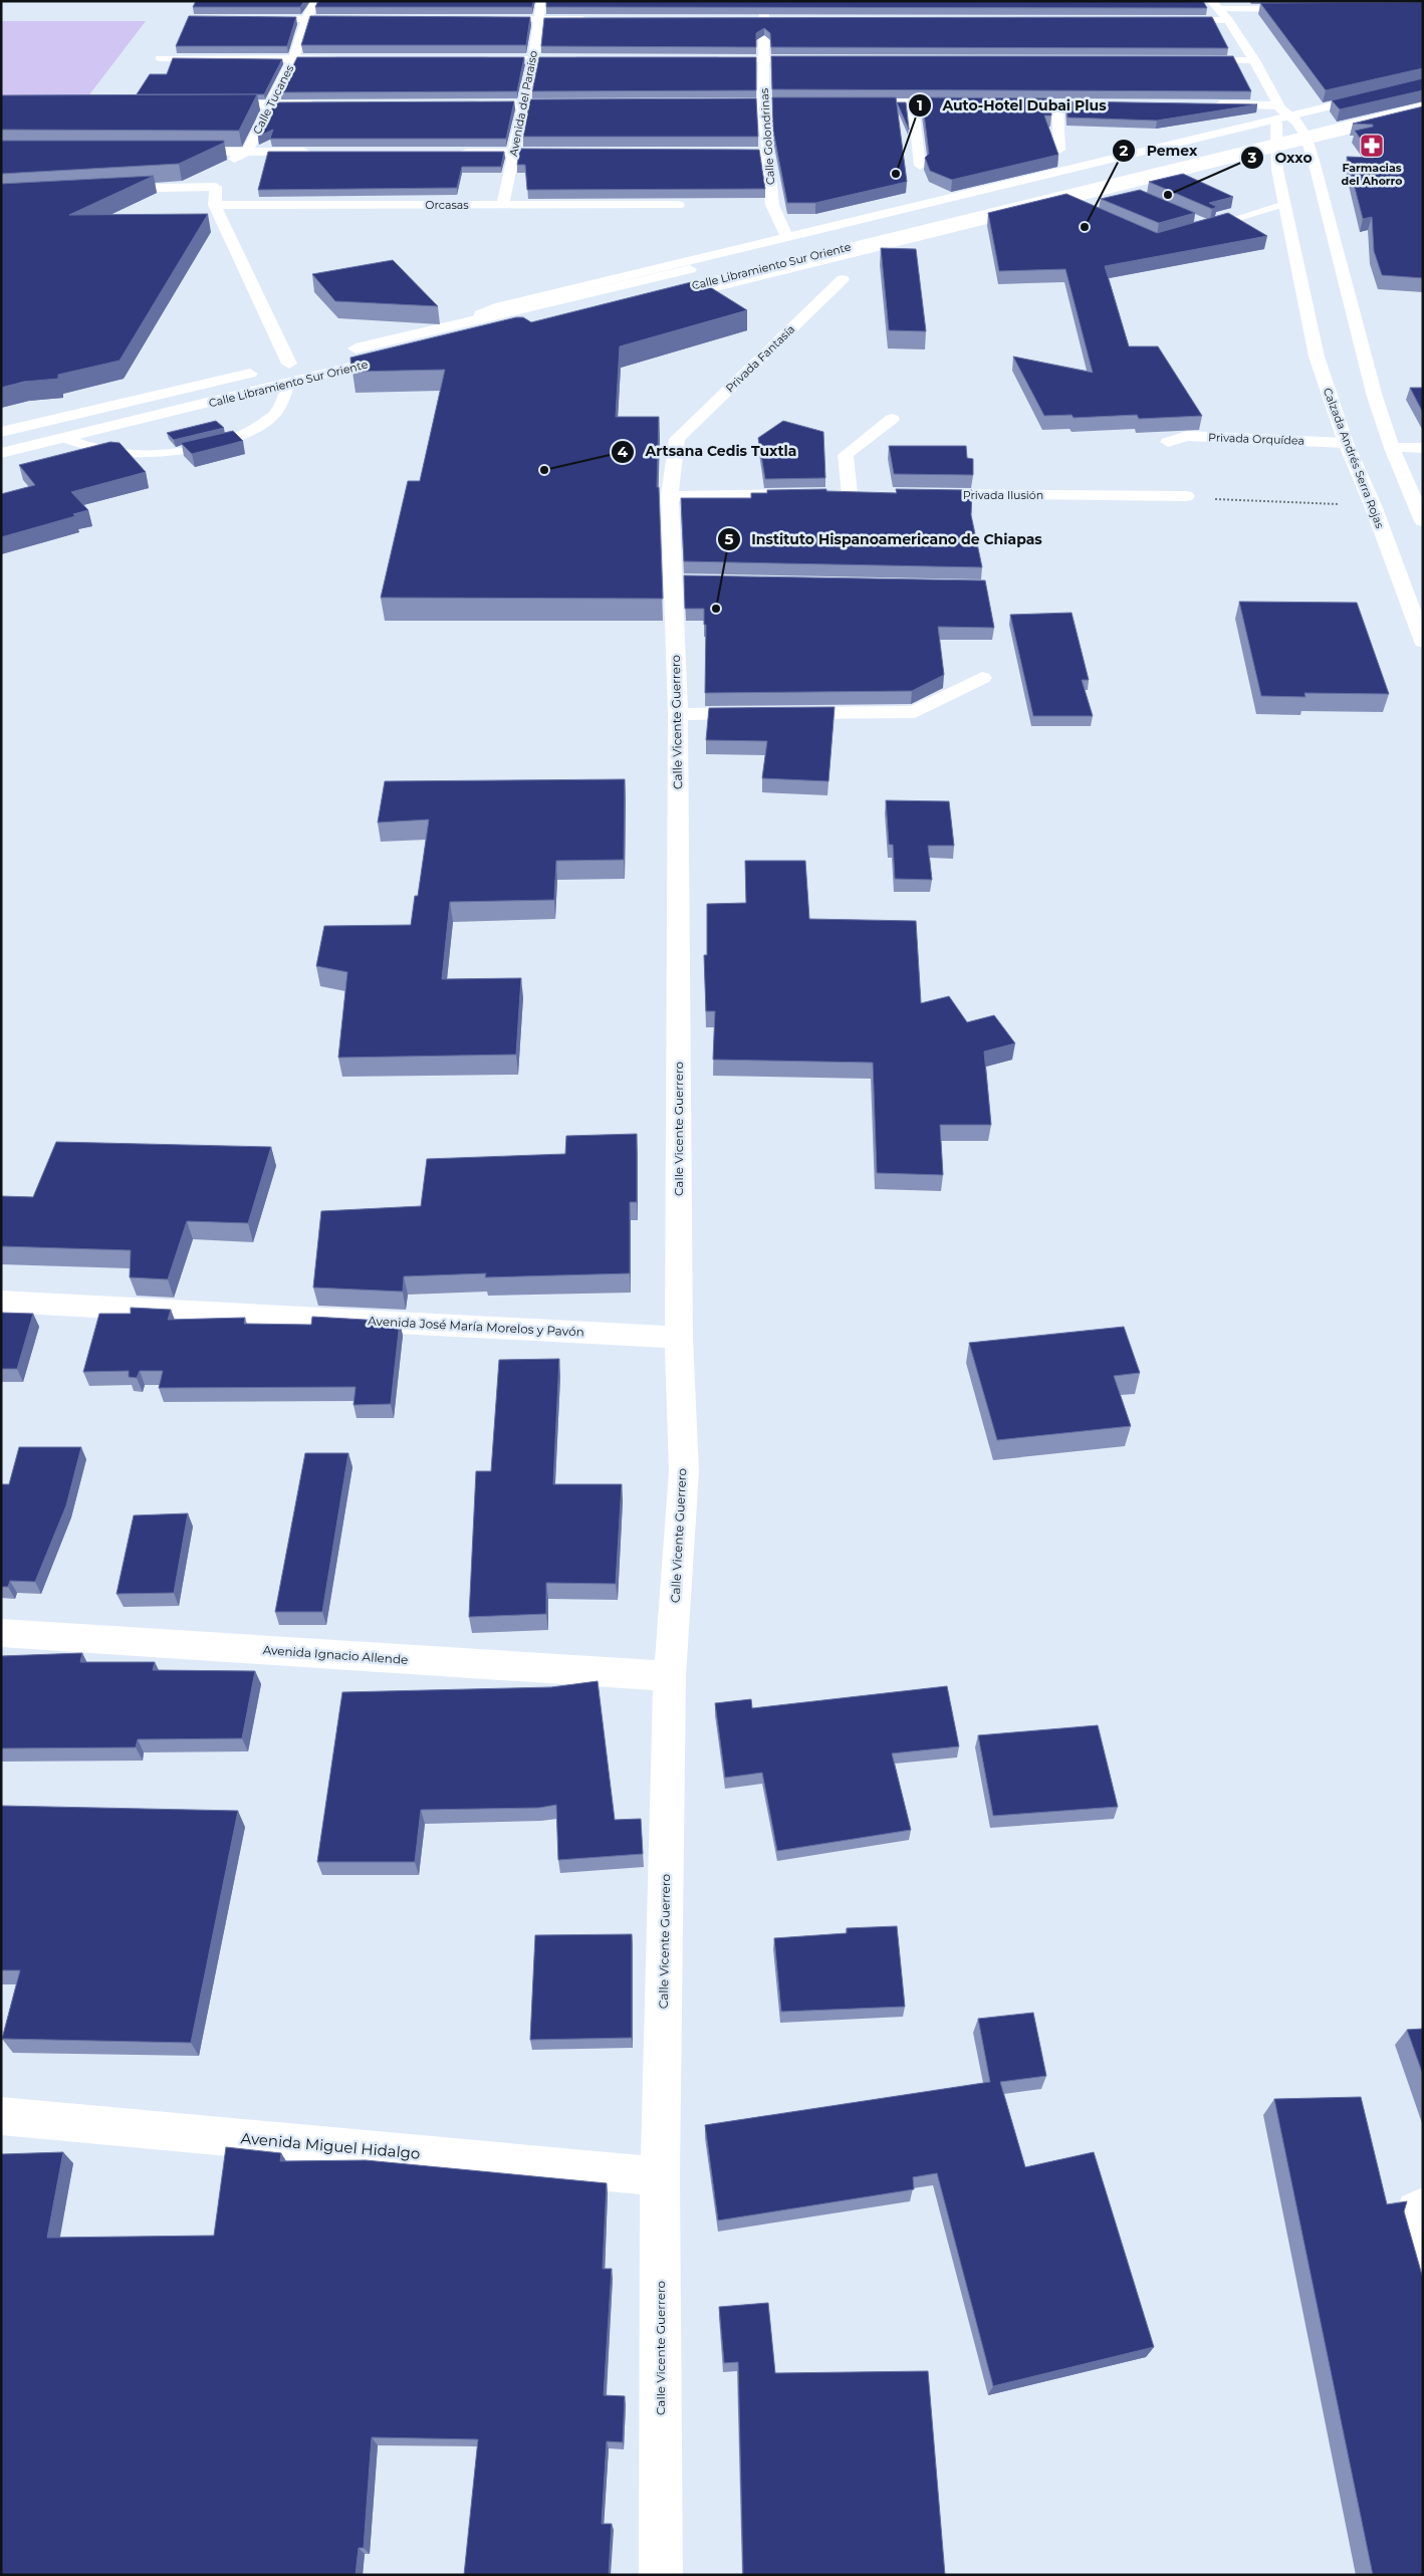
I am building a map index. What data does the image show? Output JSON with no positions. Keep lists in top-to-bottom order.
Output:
{
  "streets": {
    "street": [
      "Calle Tucanes",
      "Avenida del Paraíso",
      "Calle Golondrinas",
      "Orcasas",
      "Calle Libramiento Sur Oriente",
      "Privada Fantasía",
      "Privada Orquídea",
      "Calzada Andrés Serra Rojas",
      "Privada Ilusión",
      "Calle Vicente Guerrero",
      "Avenida José María Morelos y Pavón",
      "Avenida Ignacio Allende",
      "Avenida Miguel Hidalgo"
    ]
  },
  "crossings": [
    ["Calle Tucanes", "Orcasas"],
    ["Avenida del Paraíso", "Orcasas"],
    ["Privada Fantasía", "Calle Vicente Guerrero"],
    ["Privada Orquídea", "Calzada Andrés Serra Rojas"],
    ["Calle Vicente Guerrero", "Avenida José María Morelos y Pavón"],
    ["Calle Vicente Guerrero", "Avenida Ignacio Allende"],
    ["Calle Vicente Guerrero", "Avenida Miguel Hidalgo"]
  ],
  "places": {
    "pharmacy": ["Farmacias del Ahorro"],
    "other": [
      "Auto-Hotel Dubai Plus",
      "Oxxo",
      "Pemex",
      "Artsana Cedis Tuxtla",
      "Instituto Hispanoamericano de Chiapas"
    ]
  }
}
